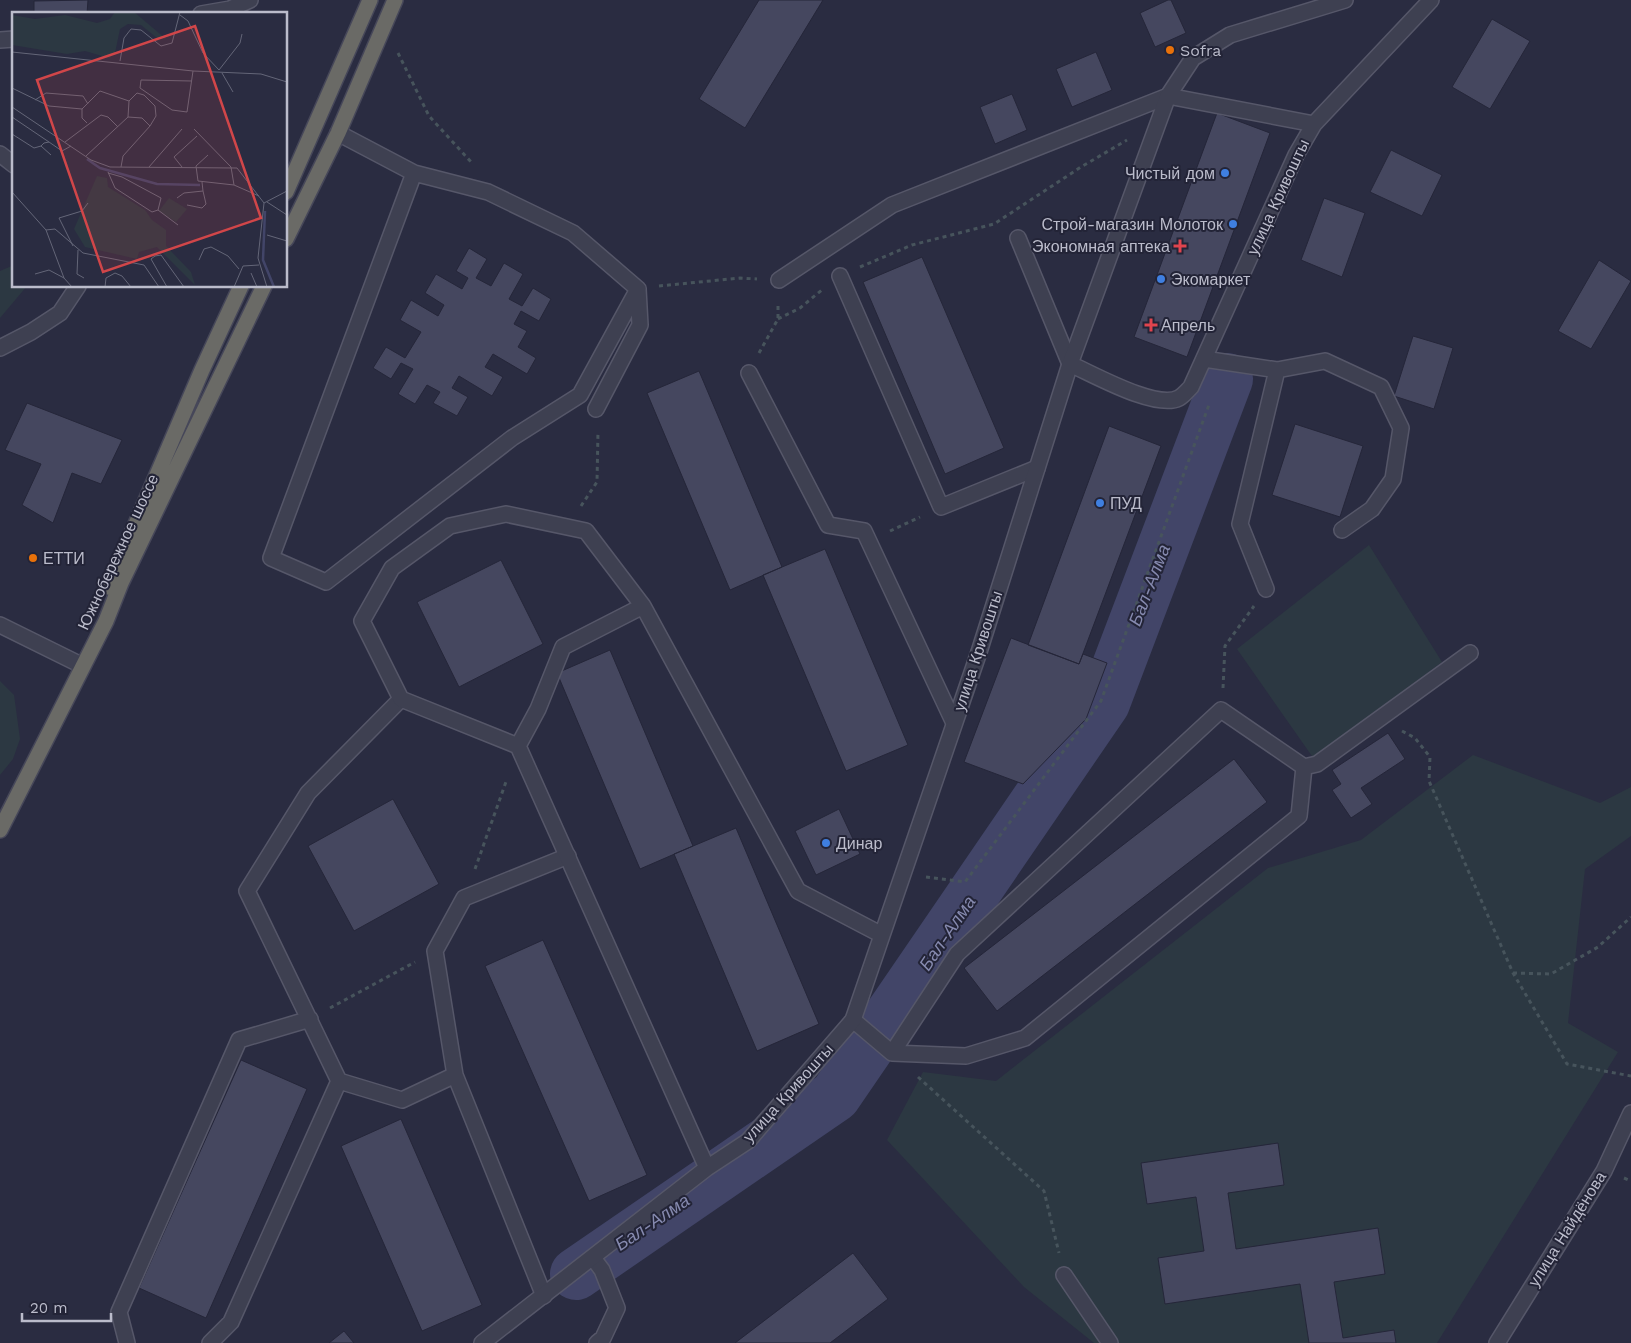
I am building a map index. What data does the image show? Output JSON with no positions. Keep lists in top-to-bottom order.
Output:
{
  "streets": {
    "highway": ["Южнобережное шоссе"],
    "street": ["улица Кривошты", "улица Найдёнова"]
  },
  "water": ["Бал-Алма"],
  "places": {
    "other": [
      "Sofra",
      "Чистый дом",
      "Строй-магазин Молоток",
      "Экомаркет",
      "ПУД",
      "ЕТТИ",
      "Динар"
    ],
    "health": ["Экономная аптека", "Апрель"]
  },
  "scale_bar": "20 m"
}
